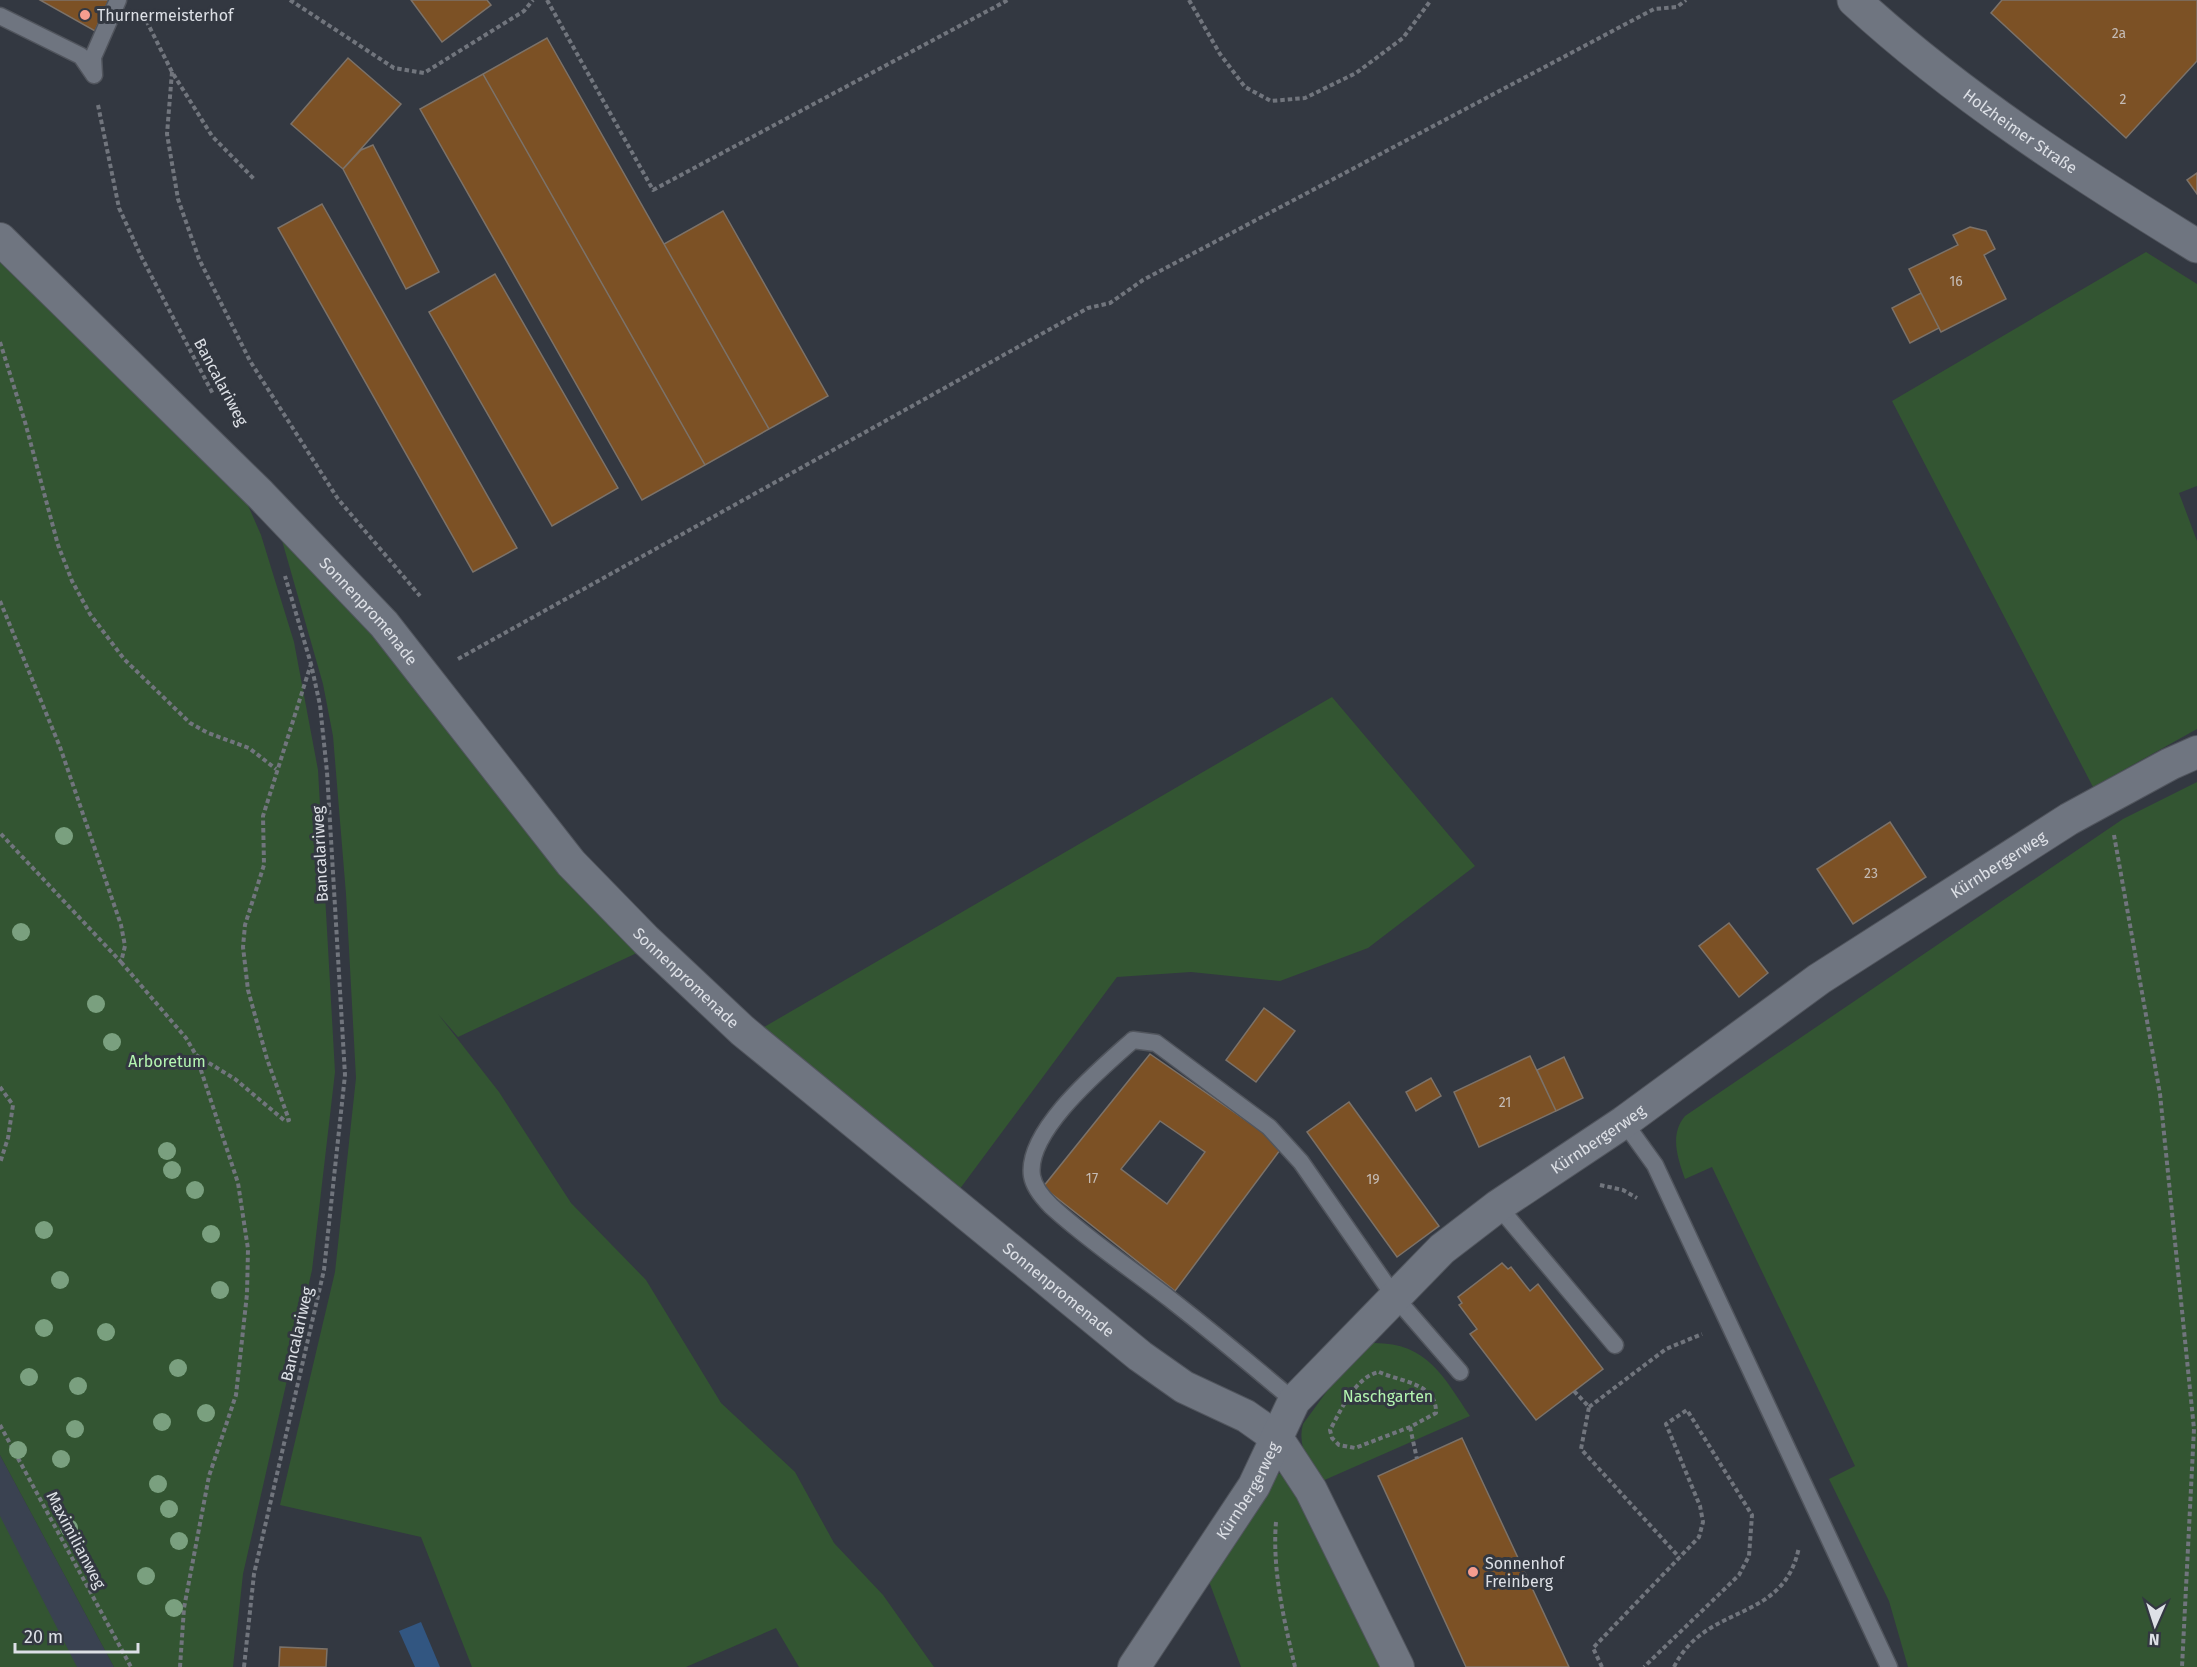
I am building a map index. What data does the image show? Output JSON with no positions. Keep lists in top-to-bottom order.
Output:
{
  "streets": {
    "street": ["Holzheimer Straße", "Sonnenpromenade", "Kürnbergerweg"],
    "path": ["Bancalariweg", "Maximilianweg"]
  },
  "crossings": [
    ["Sonnenpromenade", "Kürnbergerweg"]
  ],
  "parks": ["Arboretum", "Naschgarten"],
  "places": ["Thurnermeisterhof", "Sonnenhof Freinberg"],
  "house_numbers": [
    "2a",
    "2",
    "16",
    "23",
    "21",
    "17",
    "19"
  ],
  "scale_bar": "20 m",
  "north": "bottom"
}
